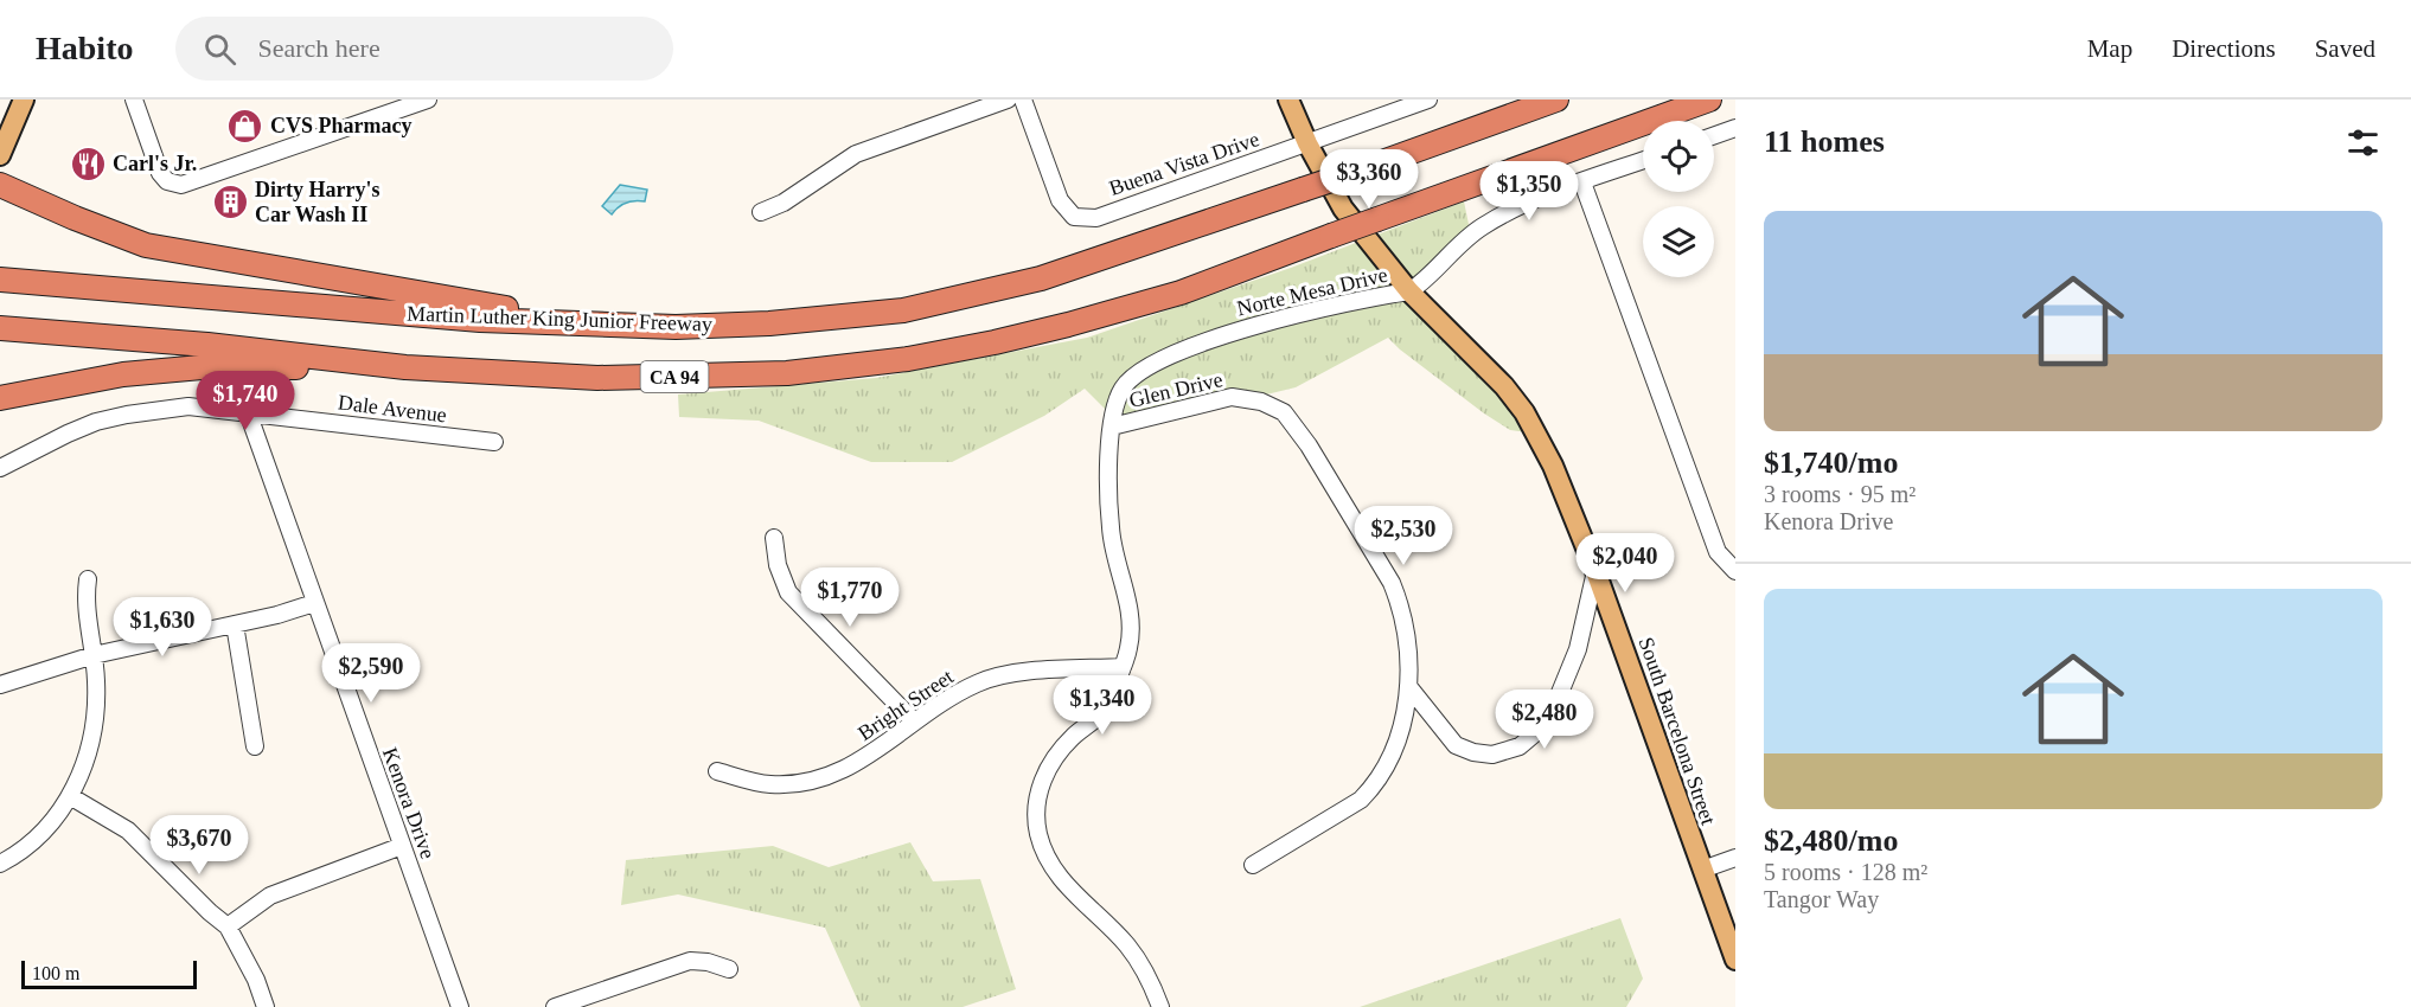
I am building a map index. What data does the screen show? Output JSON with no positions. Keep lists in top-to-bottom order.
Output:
{
  "streets": {
    "highway": ["Martin Luther King Junior Freeway", "CA 94"],
    "main road": ["South Barcelona Street"],
    "street": [
      "Buena Vista Drive",
      "Norte Mesa Drive",
      "Glen Drive",
      "Dale Avenue",
      "Bright Street",
      "Kenora Drive"
    ]
  },
  "crossings": [
    ["Buena Vista Drive", "South Barcelona Street"],
    ["Norte Mesa Drive", "Glen Drive"],
    ["Norte Mesa Drive", "Bright Street"],
    ["Norte Mesa Drive", "South Barcelona Street"],
    ["Dale Avenue", "Kenora Drive"]
  ],
  "places": {
    "shop": ["CVS Pharmacy"],
    "restaurant": ["Carl's Jr."],
    "building": ["Dirty Harry's Car Wash II"]
  },
  "scale_bar": "100 m",
  "page": {
    "header": "Habito",
    "search": "Search here",
    "nav": ["Map", "Directions", "Saved"],
    "heading": "11 homes",
    "price": [
      "$3,360",
      "$1,350",
      "$1,740",
      "$2,530",
      "$2,040",
      "$1,770",
      "$1,630",
      "$2,590",
      "$1,340",
      "$2,480",
      "$3,670"
    ],
    "list": [
      {
        "name": "$1,740/mo",
        "note": "3 rooms · 95 m² · Kenora Drive"
      },
      {
        "name": "$2,480/mo",
        "note": "5 rooms · 128 m² · Tangor Way"
      }
    ],
    "scale": "100 m"
  }
}
